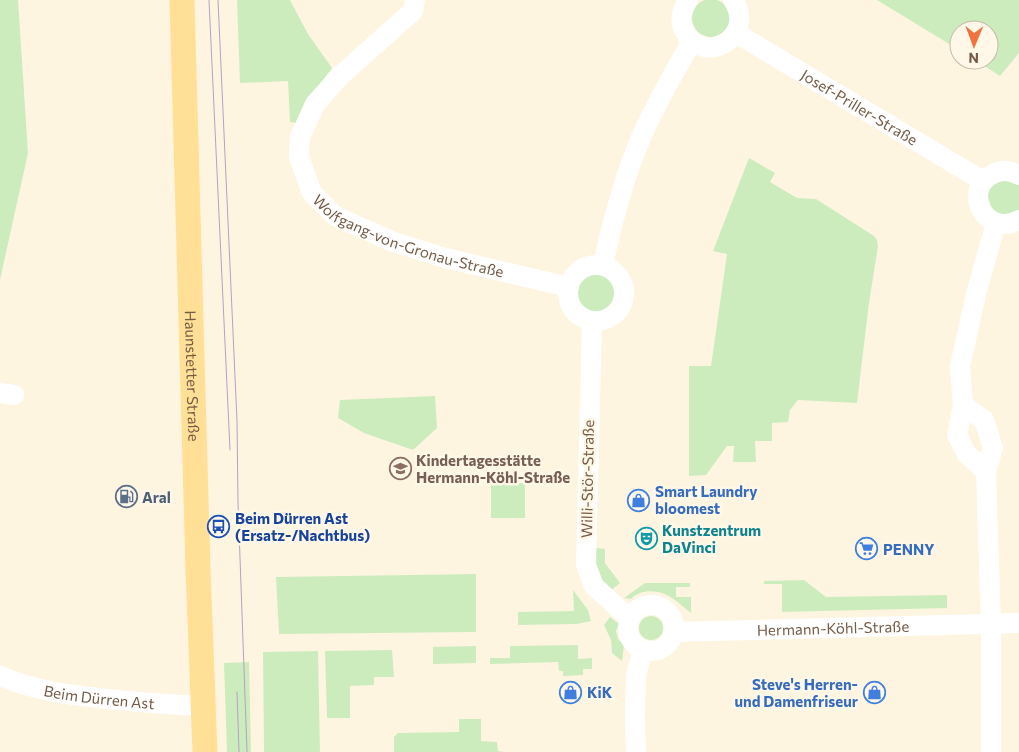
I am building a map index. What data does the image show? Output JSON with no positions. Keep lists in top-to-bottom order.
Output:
{
  "streets": {
    "main road": ["Haunstetter Straße"],
    "street": [
      "Josef-Priller-Straße",
      "Wolfgang-von-Gronau-Straße",
      "Willi-Stör-Straße",
      "Hermann-Köhl-Straße",
      "Beim Dürren Ast"
    ]
  },
  "crossings": [
    ["Wolfgang-von-Gronau-Straße", "Willi-Stör-Straße"],
    ["Haunstetter Straße", "Beim Dürren Ast"],
    ["Willi-Stör-Straße", "Hermann-Köhl-Straße"]
  ],
  "places": {
    "school or university": ["Kindertagesstätte Hermann-Köhl-Straße"],
    "fuel station": ["Aral"],
    "shop": ["Smart Laundry bloomest", "KiK", "Steve's Herren- und Damenfriseur"],
    "bus stop": ["Beim Dürren Ast (Ersatz-/Nachtbus)"],
    "theatre": ["Kunstzentrum DaVinci"],
    "supermarket": ["PENNY"]
  },
  "north": "bottom"
}
